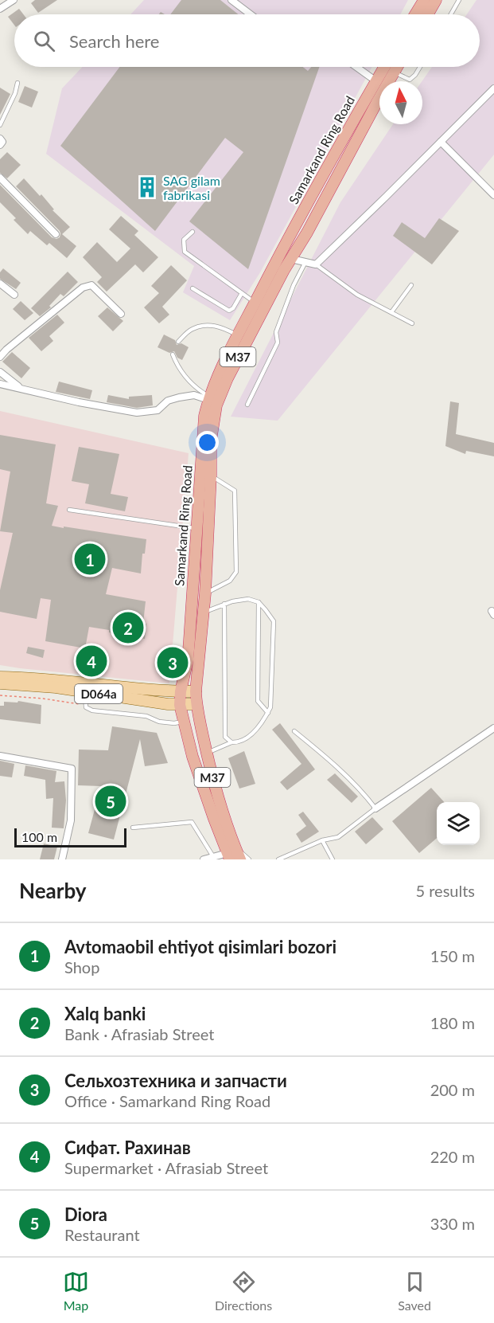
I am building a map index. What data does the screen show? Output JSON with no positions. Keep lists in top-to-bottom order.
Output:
{
  "streets": {
    "highway": ["Samarkand Ring Road", "M37"],
    "main road": ["D064a"]
  },
  "crossings": [
    ["Samarkand Ring Road", "D064a"]
  ],
  "places": {
    "building": ["SAG gilam fabrikasi"]
  },
  "scale_bar": "100 m",
  "north": "top",
  "page": {
    "search": "Search here",
    "pins": [
      "1",
      "2",
      "4",
      "3",
      "5"
    ],
    "scale": "100 m",
    "heading": ["Nearby", "5 results"],
    "list": [
      {
        "mark": "1",
        "name": "Avtomaobil ehtiyot qisimlari bozori",
        "note": "Shop",
        "value": "150 m"
      },
      {
        "mark": "2",
        "name": "Xalq banki",
        "note": "Bank · Afrasiab Street",
        "value": "180 m"
      },
      {
        "mark": "3",
        "name": "Сельхозтехника и запчасти",
        "note": "Office · Samarkand Ring Road",
        "value": "200 m"
      },
      {
        "mark": "4",
        "name": "Сифат. Рахинав",
        "note": "Supermarket · Afrasiab Street",
        "value": "220 m"
      },
      {
        "mark": "5",
        "name": "Diora",
        "note": "Restaurant",
        "value": "330 m"
      }
    ],
    "nav": ["Map", "Directions", "Saved"]
  }
}
